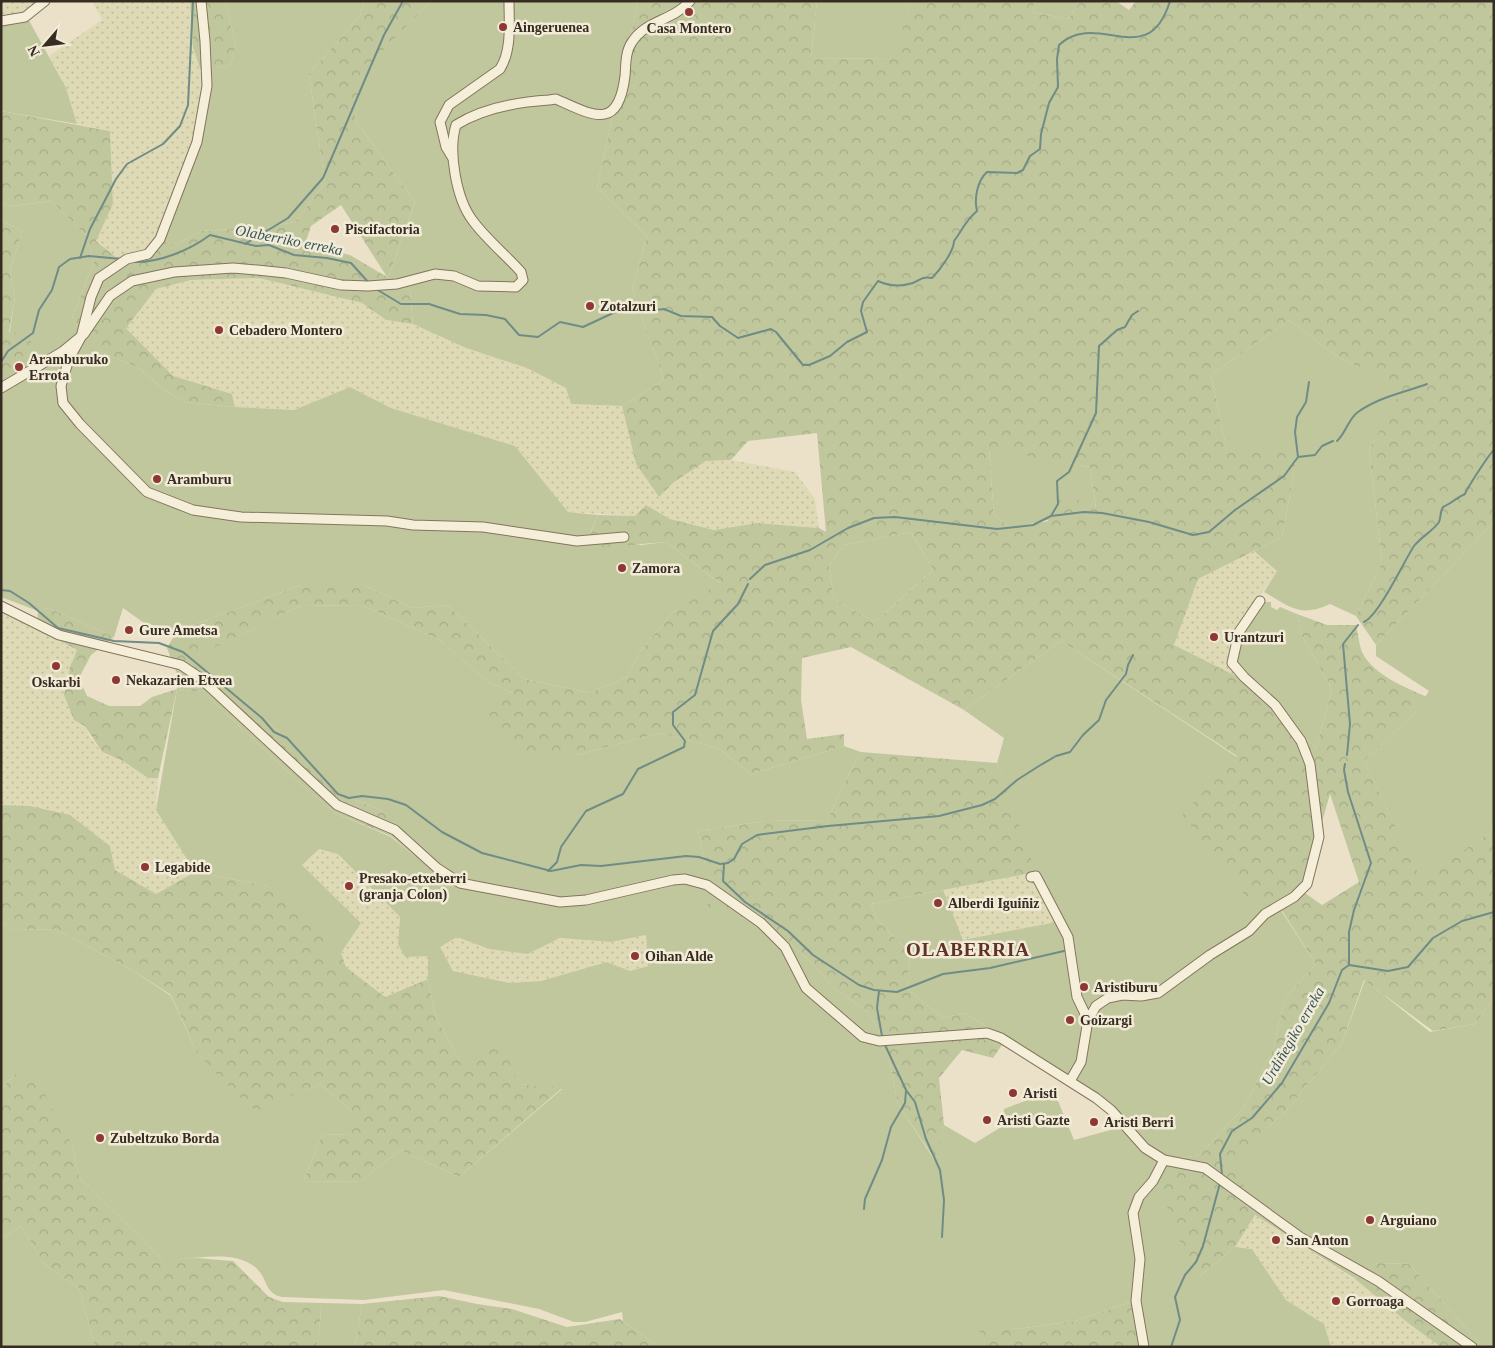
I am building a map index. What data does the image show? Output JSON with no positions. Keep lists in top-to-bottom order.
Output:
{
  "districts": ["OLABERRIA"],
  "water": ["Olaberriko erreka", "Urdiñegiko erreka"],
  "places": [
    "Casa Montero",
    "Aingeruenea",
    "Piscifactoria",
    "Zotalzuri",
    "Cebadero Montero",
    "Aramburuko Errota",
    "Aramburu",
    "Zamora",
    "Gure Ametsa",
    "Urantzuri",
    "Oskarbi",
    "Nekazarien Etxea",
    "Legabide",
    "Presako-etxeberri (granja Colon)",
    "Alberdi Iguiñiz",
    "Oihan Alde",
    "Aristiburu",
    "Goizargi",
    "Aristi",
    "Aristi Gazte",
    "Aristi Berri",
    "Zubeltzuko Borda",
    "Arguiano",
    "San Anton",
    "Gorroaga"
  ],
  "north": "bottom left"
}
